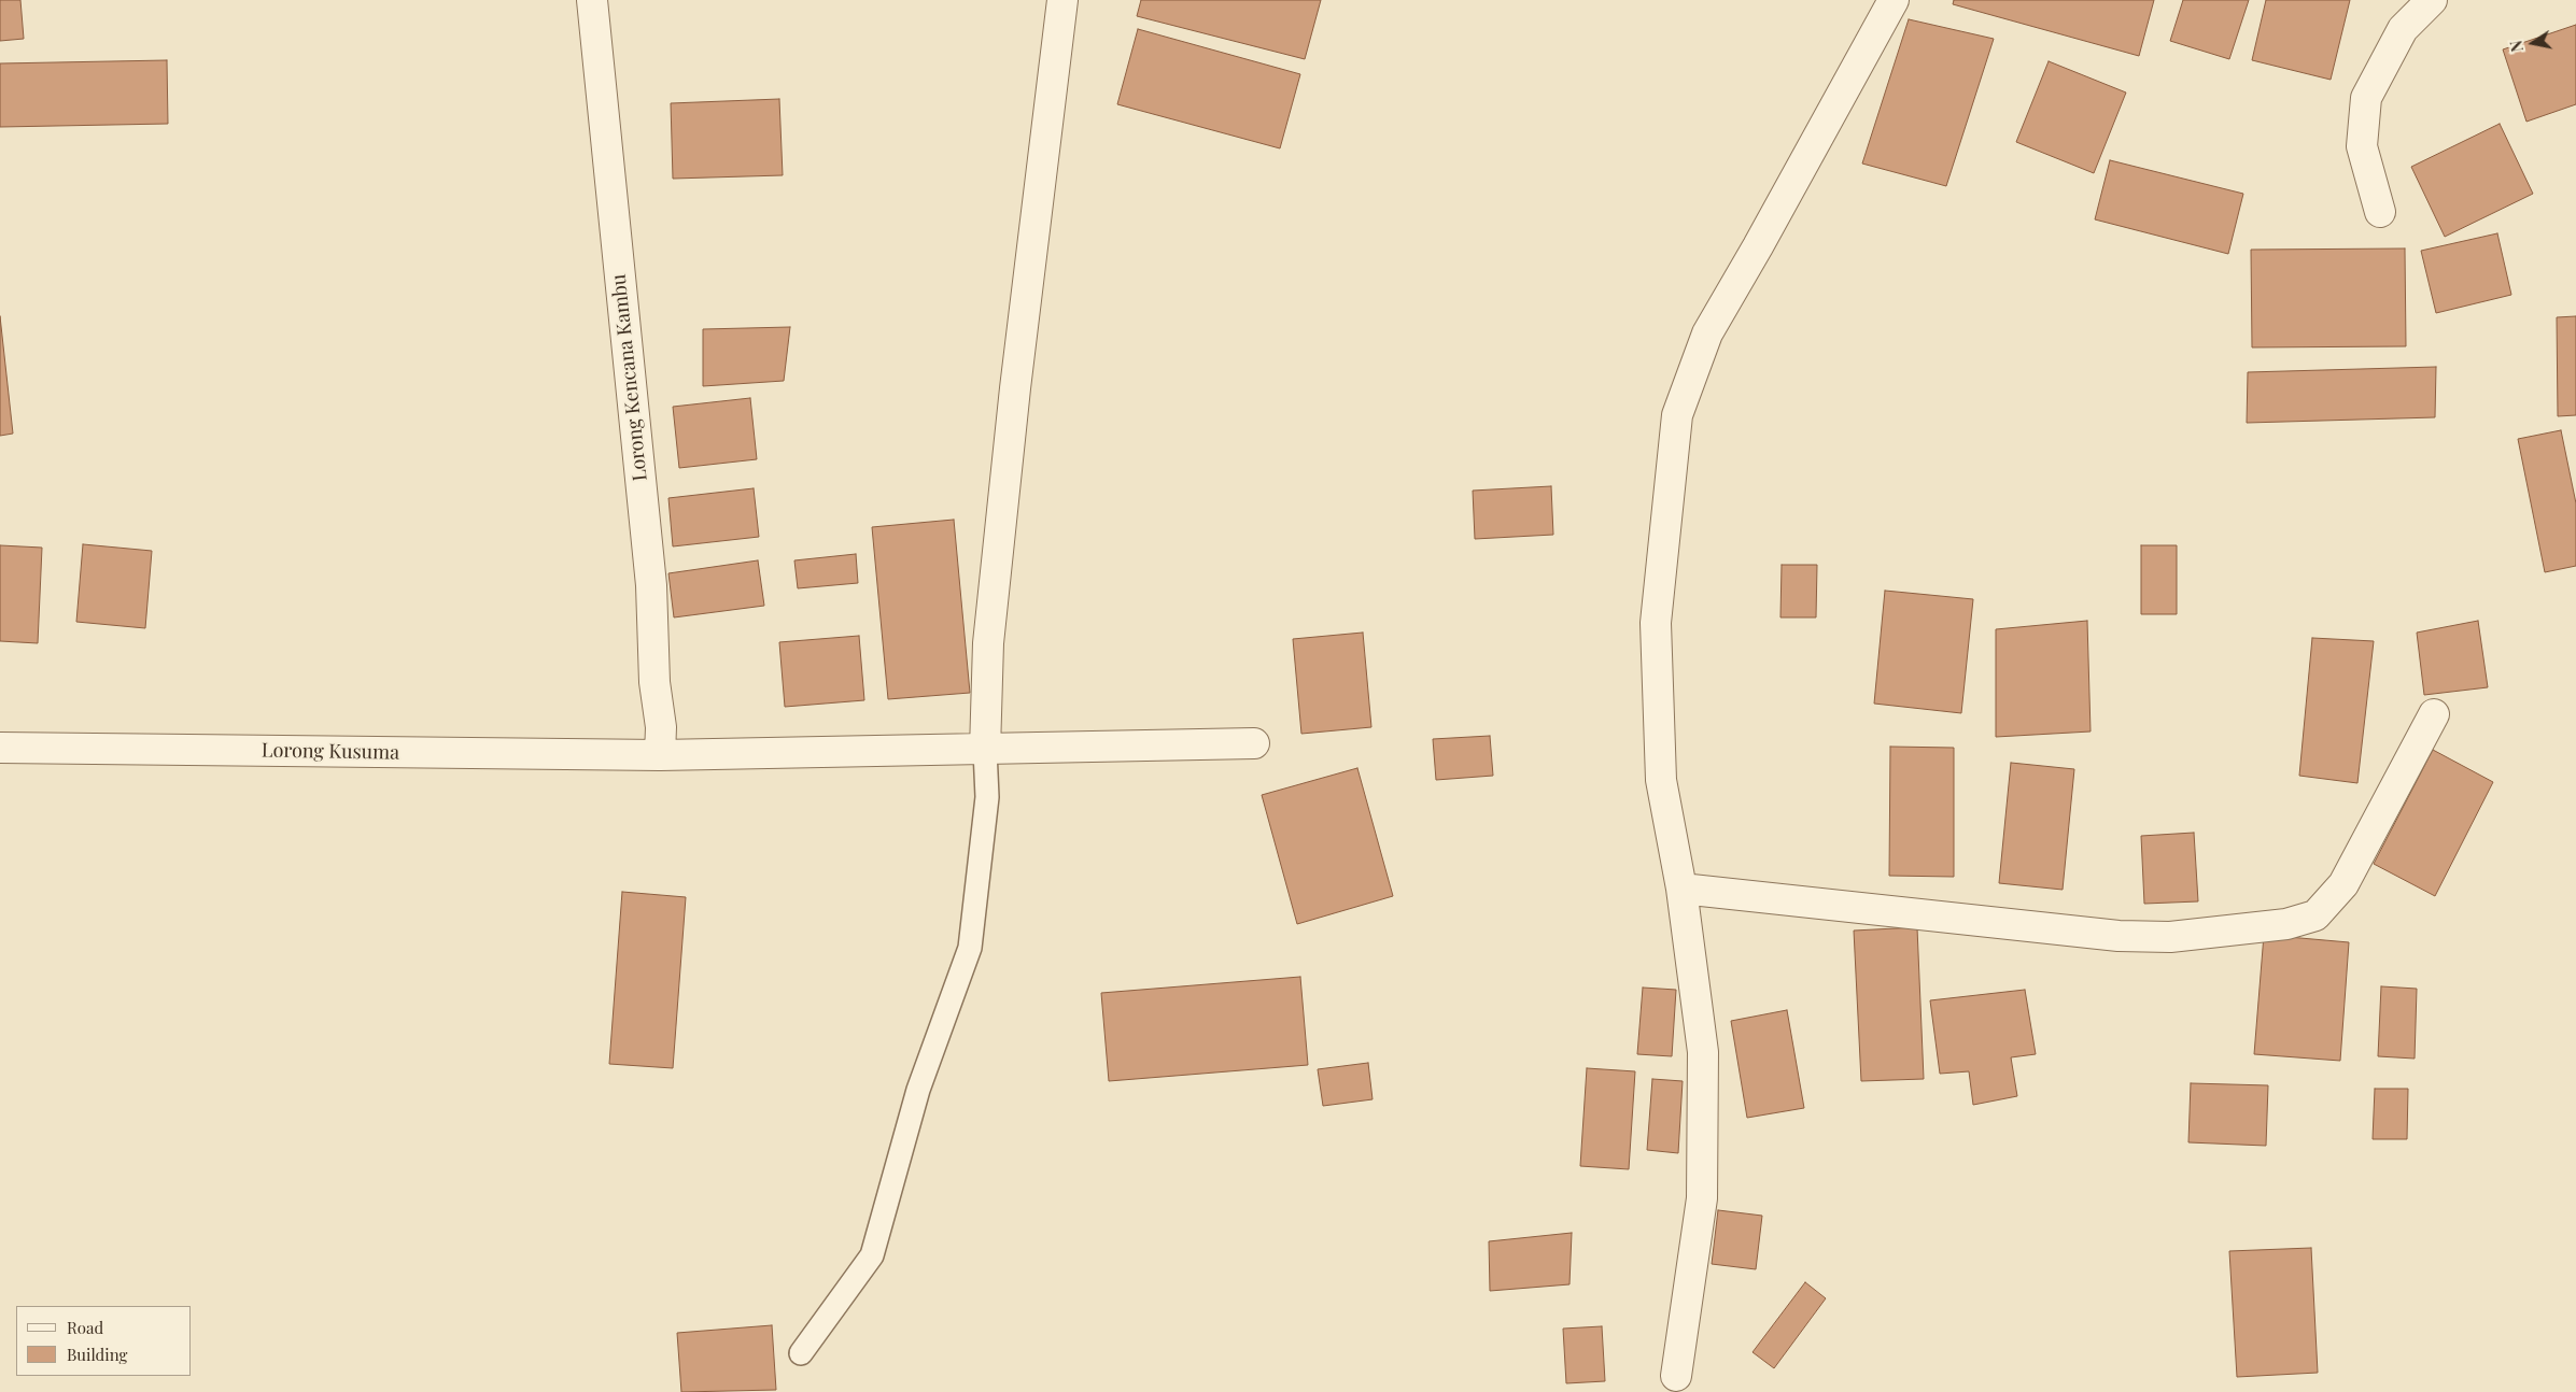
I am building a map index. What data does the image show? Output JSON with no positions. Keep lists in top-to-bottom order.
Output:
{
  "streets": {
    "street": ["Lorong Kencana Kambu", "Lorong Kusuma"]
  },
  "crossings": [
    ["Lorong Kencana Kambu", "Lorong Kusuma"]
  ],
  "legend": ["Road", "Building"],
  "north": "left"
}
